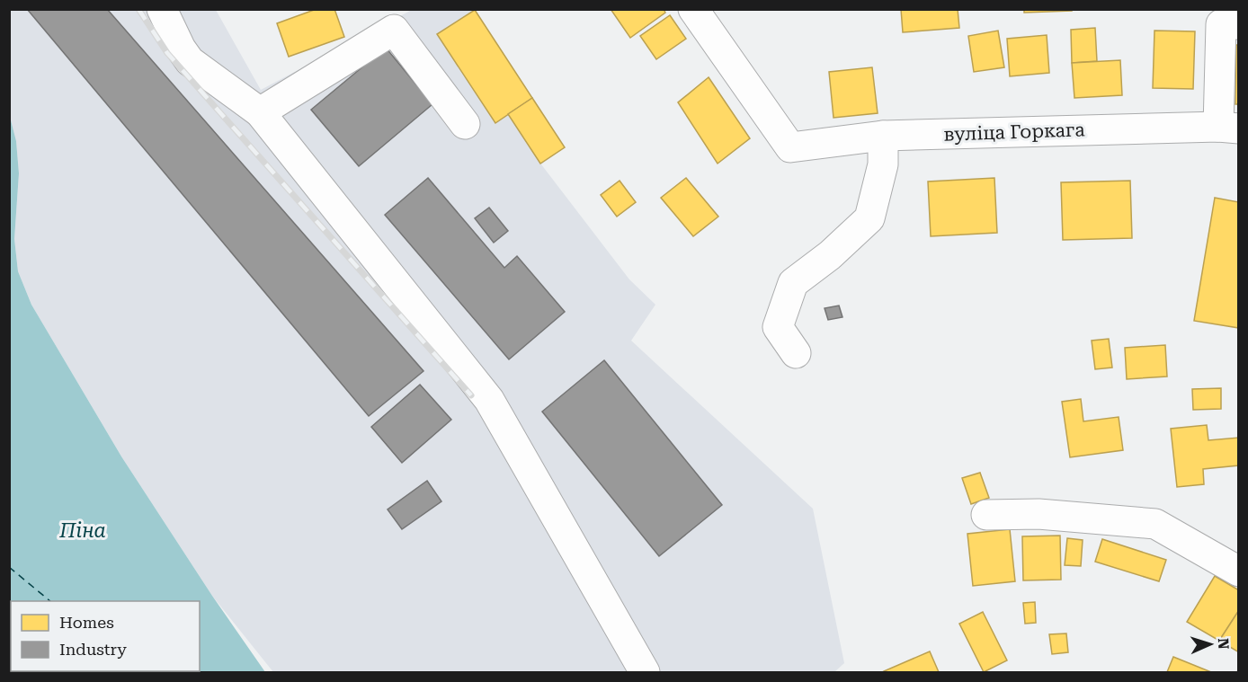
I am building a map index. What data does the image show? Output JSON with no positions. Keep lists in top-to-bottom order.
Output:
{
  "streets": {
    "street": ["вуліца Горкага"]
  },
  "water": ["Піна"],
  "legend": ["Homes", "Industry"],
  "north": "right"
}
